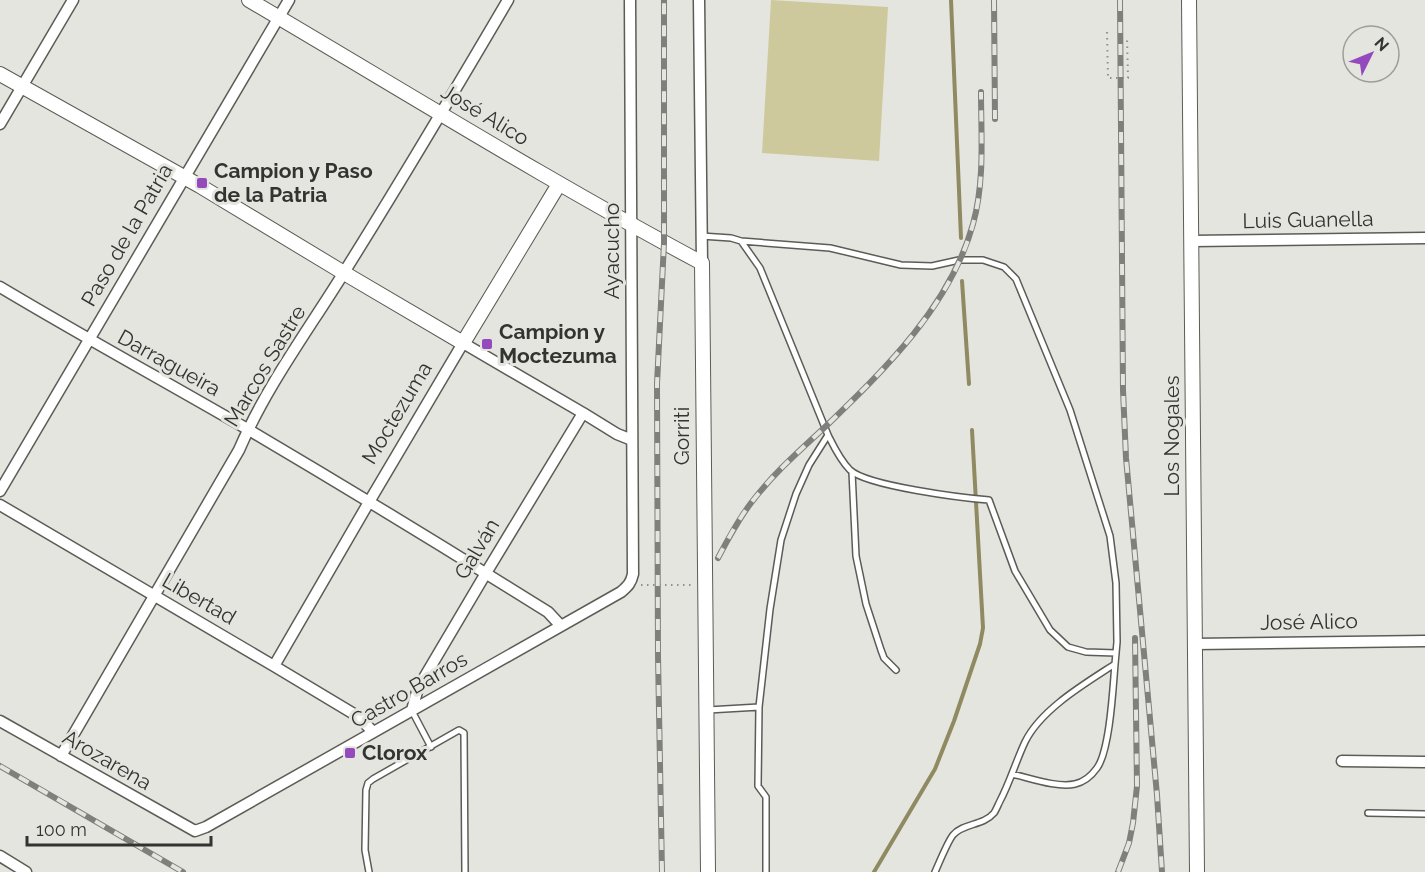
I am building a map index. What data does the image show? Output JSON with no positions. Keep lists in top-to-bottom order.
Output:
{
  "streets": {
    "street": [
      "José Alico",
      "Luis Guanella",
      "Paso de la Patria",
      "Ayacucho",
      "Darragueira",
      "Marcos Sastre",
      "Moctezuma",
      "Gorriti",
      "Los Nogales",
      "Galván",
      "Libertad",
      "Castro Barros",
      "Arozarena"
    ]
  },
  "crossings": [
    ["José Alico", "Paso de la Patria"],
    ["José Alico", "Ayacucho"],
    ["José Alico", "Marcos Sastre"],
    ["José Alico", "Moctezuma"],
    ["José Alico", "Gorriti"],
    ["José Alico", "Los Nogales"],
    ["Luis Guanella", "Los Nogales"],
    ["Paso de la Patria", "Darragueira"],
    ["Ayacucho", "Castro Barros"],
    ["Darragueira", "Marcos Sastre"],
    ["Darragueira", "Moctezuma"],
    ["Darragueira", "Galván"],
    ["Darragueira", "Castro Barros"],
    ["Marcos Sastre", "Libertad"],
    ["Marcos Sastre", "Arozarena"],
    ["Moctezuma", "Libertad"],
    ["Galván", "Castro Barros"],
    ["Libertad", "Castro Barros"],
    ["Castro Barros", "Arozarena"]
  ],
  "places": {
    "transit": ["Campion y Paso de la Patria", "Campion y Moctezuma", "Clorox"]
  },
  "scale_bar": "100 m",
  "north": "top right"
}
